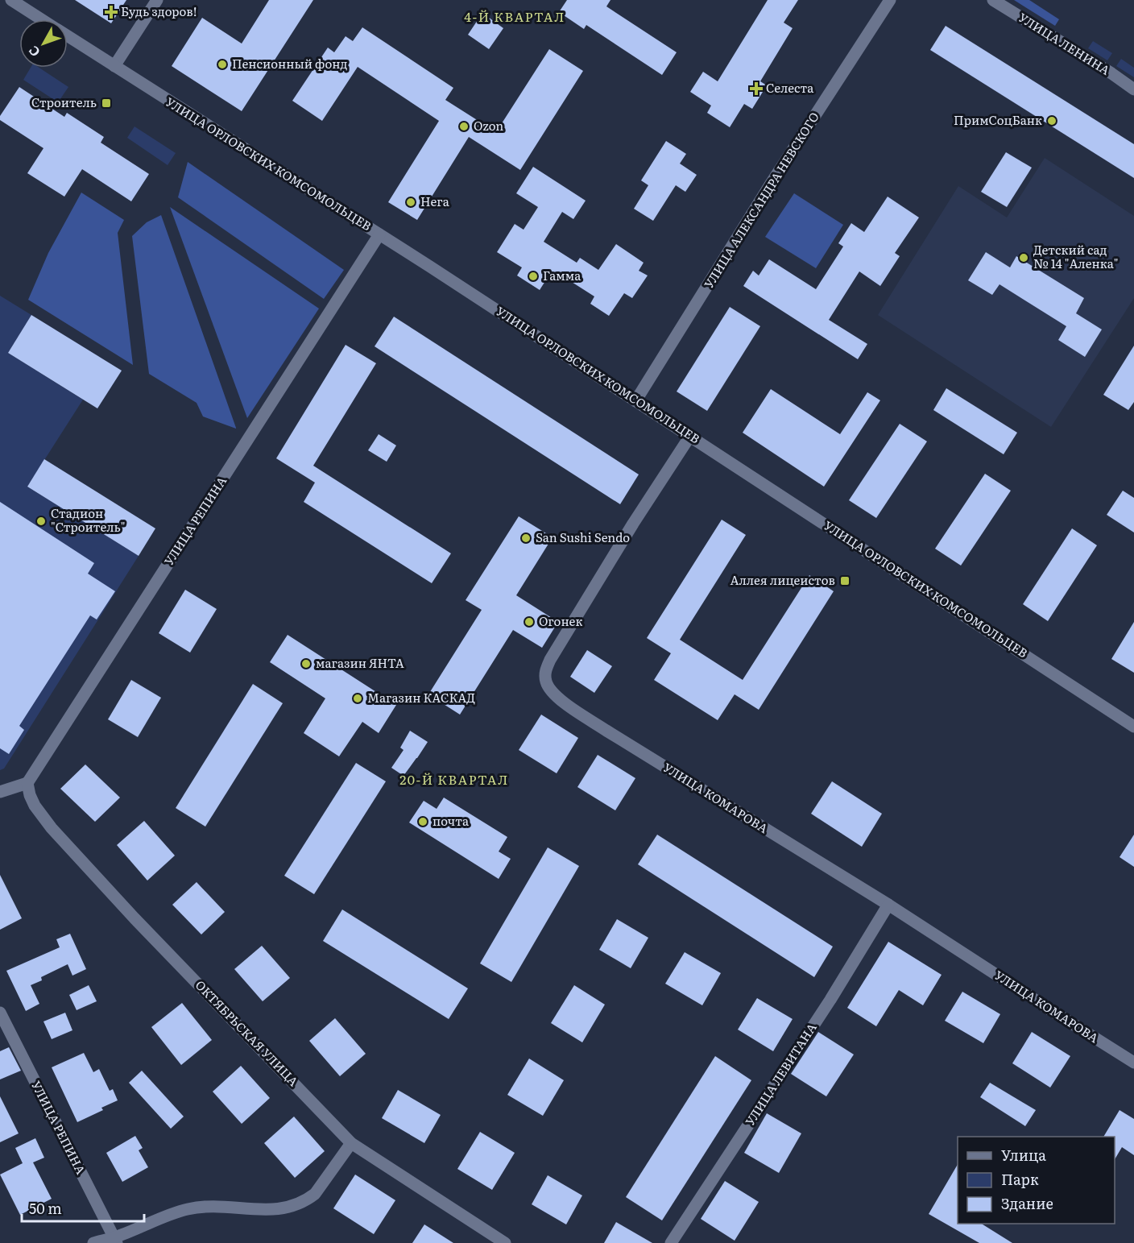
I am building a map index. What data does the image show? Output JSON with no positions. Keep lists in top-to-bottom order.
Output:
{
  "streets": {
    "street": [
      "УЛИЦА ЛЕНИНА",
      "УЛИЦА ОРЛОВСКИХ КОМСОМОЛЬЦЕВ",
      "УЛИЦА АЛЕКСАНДРА НЕВСКОГО",
      "УЛИЦА РЕПИНА",
      "УЛИЦА КОМАРОВА",
      "ОКТЯБРЬСКАЯ УЛИЦА",
      "УЛИЦА ЛЕВИТАНА"
    ]
  },
  "crossings": [
    ["УЛИЦА ОРЛОВСКИХ КОМСОМОЛЬЦЕВ", "УЛИЦА АЛЕКСАНДРА НЕВСКОГО"],
    ["УЛИЦА ОРЛОВСКИХ КОМСОМОЛЬЦЕВ", "УЛИЦА РЕПИНА"],
    ["УЛИЦА ОРЛОВСКИХ КОМСОМОЛЬЦЕВ", "УЛИЦА КОМАРОВА"],
    ["УЛИЦА РЕПИНА", "ОКТЯБРЬСКАЯ УЛИЦА"],
    ["УЛИЦА КОМАРОВА", "УЛИЦА ЛЕВИТАНА"]
  ],
  "districts": ["4-Й КВАРТАЛ", "20-Й КВАРТАЛ"],
  "places": {
    "health": ["Будь здоров!", "Селеста"],
    "other": [
      "Пенсионный фонд",
      "ПримСоцБанк",
      "Ozon",
      "Нега",
      "Детский сад № 14 \"Аленка\"",
      "Гамма",
      "Стадион \"Строитель\"",
      "San Sushi Sendo",
      "Огонек",
      "магазин ЯНТА",
      "Магазин КАСКАД",
      "почта"
    ],
    "transit": ["Строитель", "Аллея лицеистов"]
  },
  "legend": ["Улица", "Парк", "Здание"],
  "scale_bar": "50 m",
  "north": "bottom left"
}
